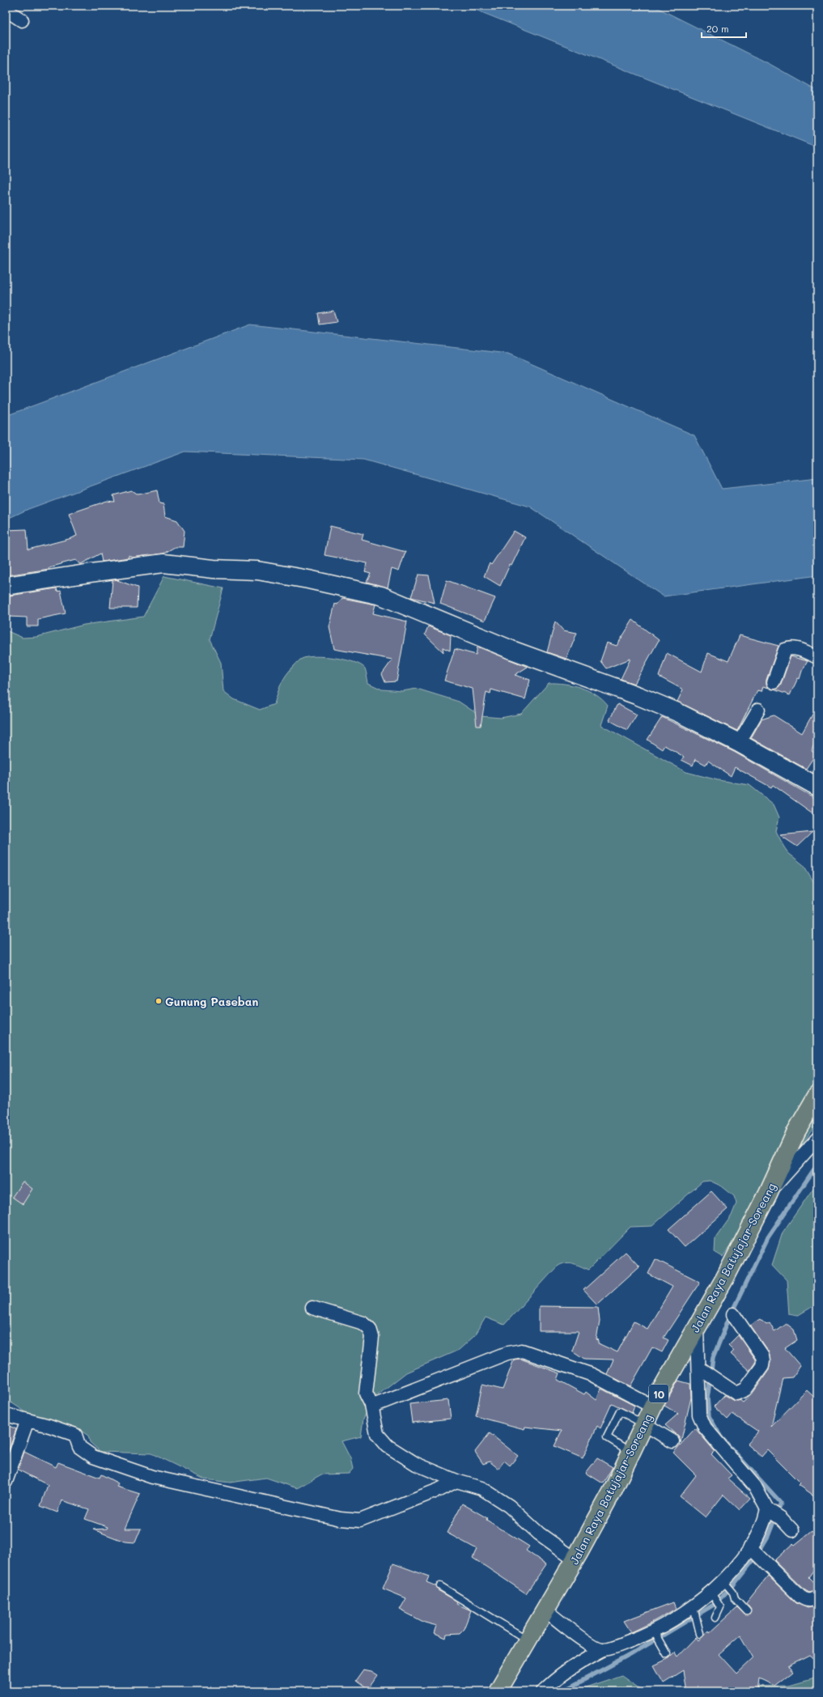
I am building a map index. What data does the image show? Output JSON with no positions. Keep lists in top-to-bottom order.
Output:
{
  "streets": {
    "highway": ["Jalan Raya Batujajar-Soreang", "10"]
  },
  "places": ["Gunung Paseban"],
  "scale_bar": "20 m"
}
